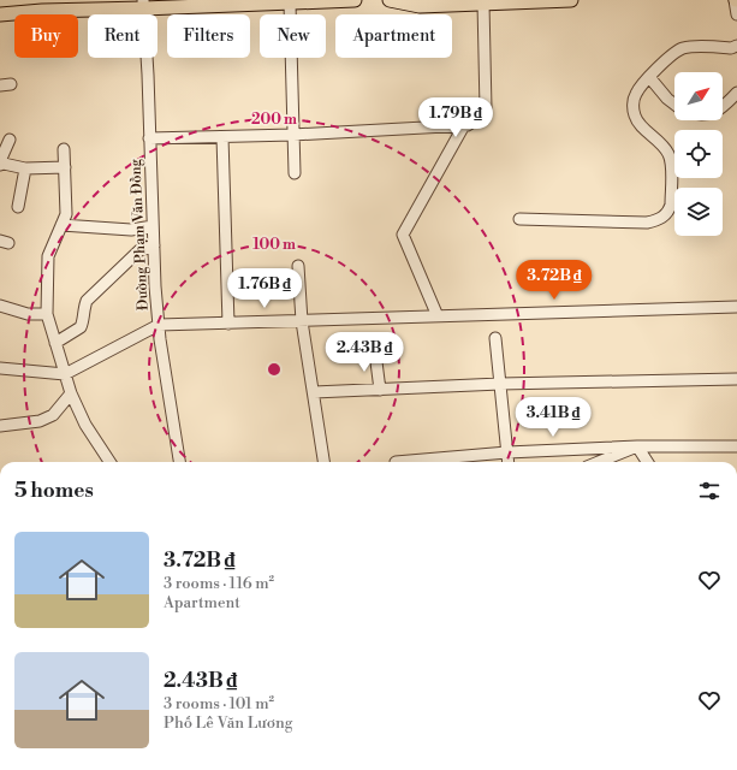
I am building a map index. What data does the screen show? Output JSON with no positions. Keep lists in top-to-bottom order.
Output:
{
  "streets": {
    "street": ["Đường Phạm Văn Đồng"]
  },
  "north": "top right",
  "page": {
    "chip": [
      "Buy",
      "Rent",
      "Filters",
      "New",
      "Apartment"
    ],
    "price": [
      "1.79B ₫",
      "3.72B ₫",
      "1.76B ₫",
      "2.43B ₫",
      "3.41B ₫"
    ],
    "heading": "5 homes",
    "list": [
      {
        "name": "3.72B ₫",
        "note": "3 rooms · 116 m² · Apartment"
      },
      {
        "name": "2.43B ₫",
        "note": "3 rooms · 101 m² · Phố Lê Văn Lương"
      }
    ]
  },
  "rings": ["200 m", "100 m"]
}
